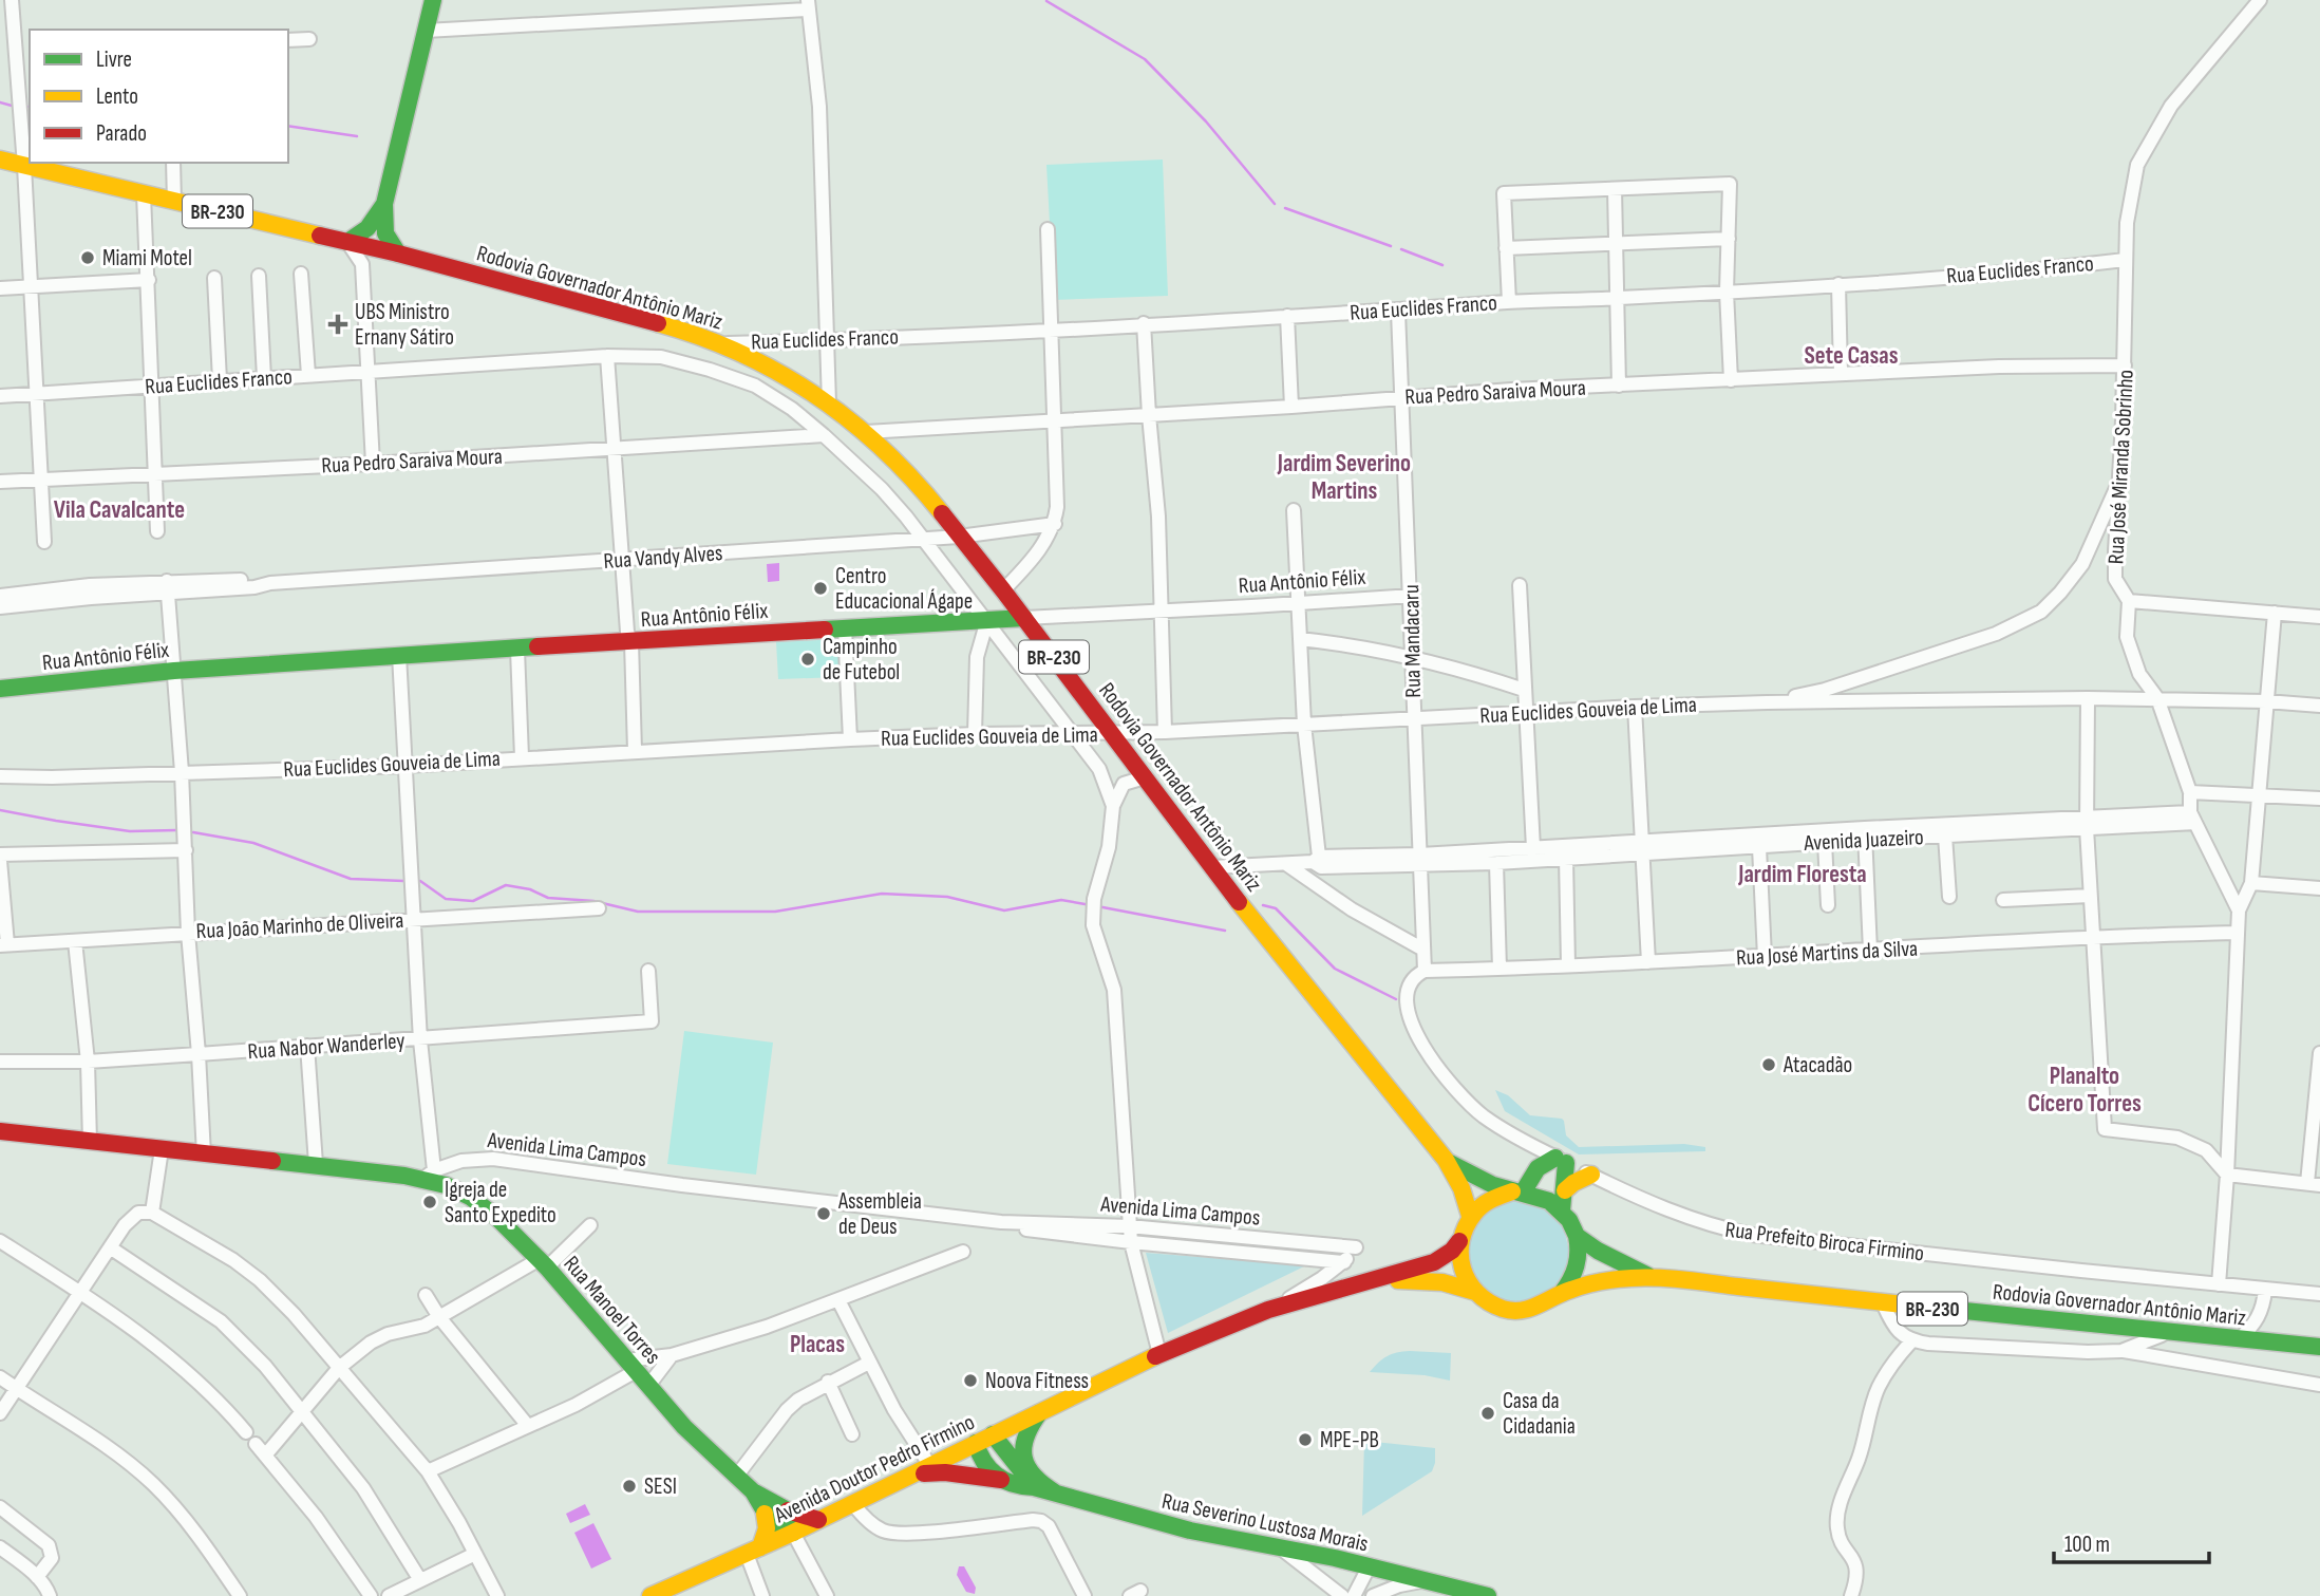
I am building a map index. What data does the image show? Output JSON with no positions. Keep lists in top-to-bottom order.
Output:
{
  "streets": {
    "main road": [
      "BR-230",
      "Rodovia Governador Antônio Mariz",
      "Rua Antônio Félix",
      "Avenida Lima Campos",
      "Rua Manoel Torres",
      "Avenida Doutor Pedro Firmino",
      "Rua Severino Lustosa Morais"
    ],
    "street": [
      "Rua Euclides Franco",
      "Rua Pedro Saraiva Moura",
      "Rua José Miranda Sobrinho",
      "Rua Vandy Alves",
      "Rua Mandacaru",
      "Rua Euclides Gouveia de Lima",
      "Avenida Juazeiro",
      "Rua João Marinho de Oliveira",
      "Rua José Martins da Silva",
      "Rua Nabor Wanderley",
      "Rua Prefeito Biroca Firmino"
    ]
  },
  "crossings": [
    ["Rua Euclides Franco", "Rodovia Governador Antônio Mariz"],
    ["Rua Euclides Franco", "Rua Pedro Saraiva Moura"],
    ["Rua Euclides Franco", "Rua José Miranda Sobrinho"],
    ["Rua Euclides Franco", "Rua Vandy Alves"],
    ["Rua Euclides Franco", "Rua Antônio Félix"],
    ["Rua Euclides Franco", "Rua Mandacaru"],
    ["Rua Euclides Franco", "Rua Euclides Gouveia de Lima"],
    ["Rodovia Governador Antônio Mariz", "Rua Pedro Saraiva Moura"],
    ["Rodovia Governador Antônio Mariz", "Rua Vandy Alves"],
    ["Rodovia Governador Antônio Mariz", "Rua Antônio Félix"],
    ["Rodovia Governador Antônio Mariz", "Rua Euclides Gouveia de Lima"],
    ["Rodovia Governador Antônio Mariz", "Avenida Juazeiro"],
    ["Rodovia Governador Antônio Mariz", "Avenida Doutor Pedro Firmino"],
    ["Rua Pedro Saraiva Moura", "Rua José Miranda Sobrinho"],
    ["Rua Pedro Saraiva Moura", "Rua Mandacaru"],
    ["Rua José Miranda Sobrinho", "Rua Euclides Gouveia de Lima"],
    ["Rua José Miranda Sobrinho", "Avenida Juazeiro"],
    ["Rua Antônio Félix", "Rua Mandacaru"],
    ["Rua Mandacaru", "Rua Euclides Gouveia de Lima"],
    ["Rua Mandacaru", "Avenida Juazeiro"],
    ["Rua Mandacaru", "Rua José Martins da Silva"],
    ["Rua Mandacaru", "Rua Prefeito Biroca Firmino"],
    ["Avenida Lima Campos", "Rua Manoel Torres"],
    ["Rua Manoel Torres", "Avenida Doutor Pedro Firmino"],
    ["Avenida Doutor Pedro Firmino", "Rua Severino Lustosa Morais"]
  ],
  "districts": [
    "Sete Casas",
    "Jardim Severino Martins",
    "Vila Cavalcante",
    "Jardim Floresta",
    "Planalto Cícero Torres",
    "Placas"
  ],
  "places": {
    "other": [
      "Miami Motel",
      "Centro Educacional Ágape",
      "Campinho de Futebol",
      "Atacadão",
      "Igreja de Santo Expedito",
      "Assembleia de Deus",
      "Noova Fitness",
      "Casa da Cidadania",
      "MPE-PB",
      "SESI"
    ],
    "health": ["UBS Ministro Ernany Sátiro"]
  },
  "legend": ["Livre", "Lento", "Parado"],
  "scale_bar": "100 m"
}
